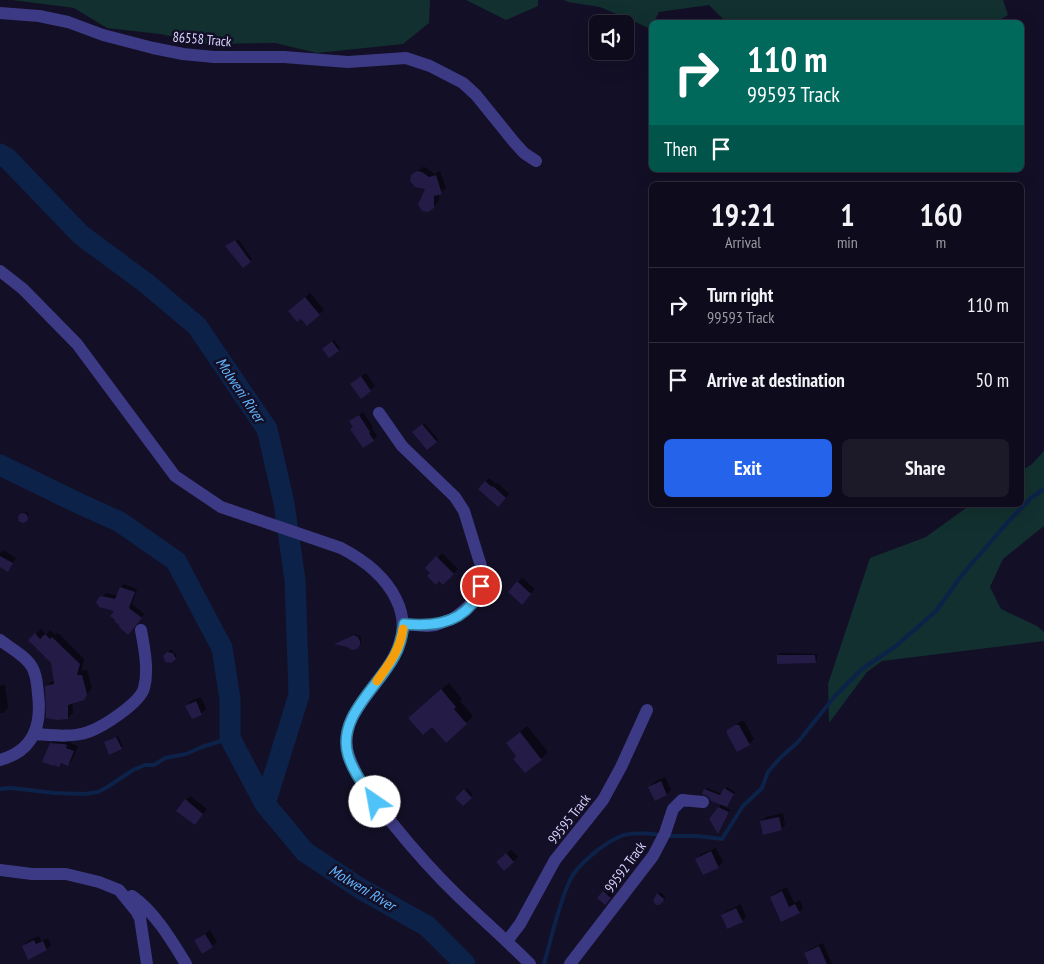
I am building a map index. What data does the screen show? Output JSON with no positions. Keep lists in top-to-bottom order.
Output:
{
  "streets": {
    "street": ["86558 Track", "99595 Track", "99592 Track"]
  },
  "water": ["Molweni River"],
  "page": {
    "turn": ["110 m", "99593 Track"],
    "then": "Then",
    "eta": [
      "19:21",
      "Arrival",
      "1",
      "min",
      "160",
      "m"
    ],
    "list": [
      {
        "name": "Turn right",
        "note": "99593 Track",
        "value": "110 m"
      },
      {
        "name": "Arrive at destination",
        "value": "50 m"
      }
    ],
    "buttons": ["Exit", "Share"]
  }
}
